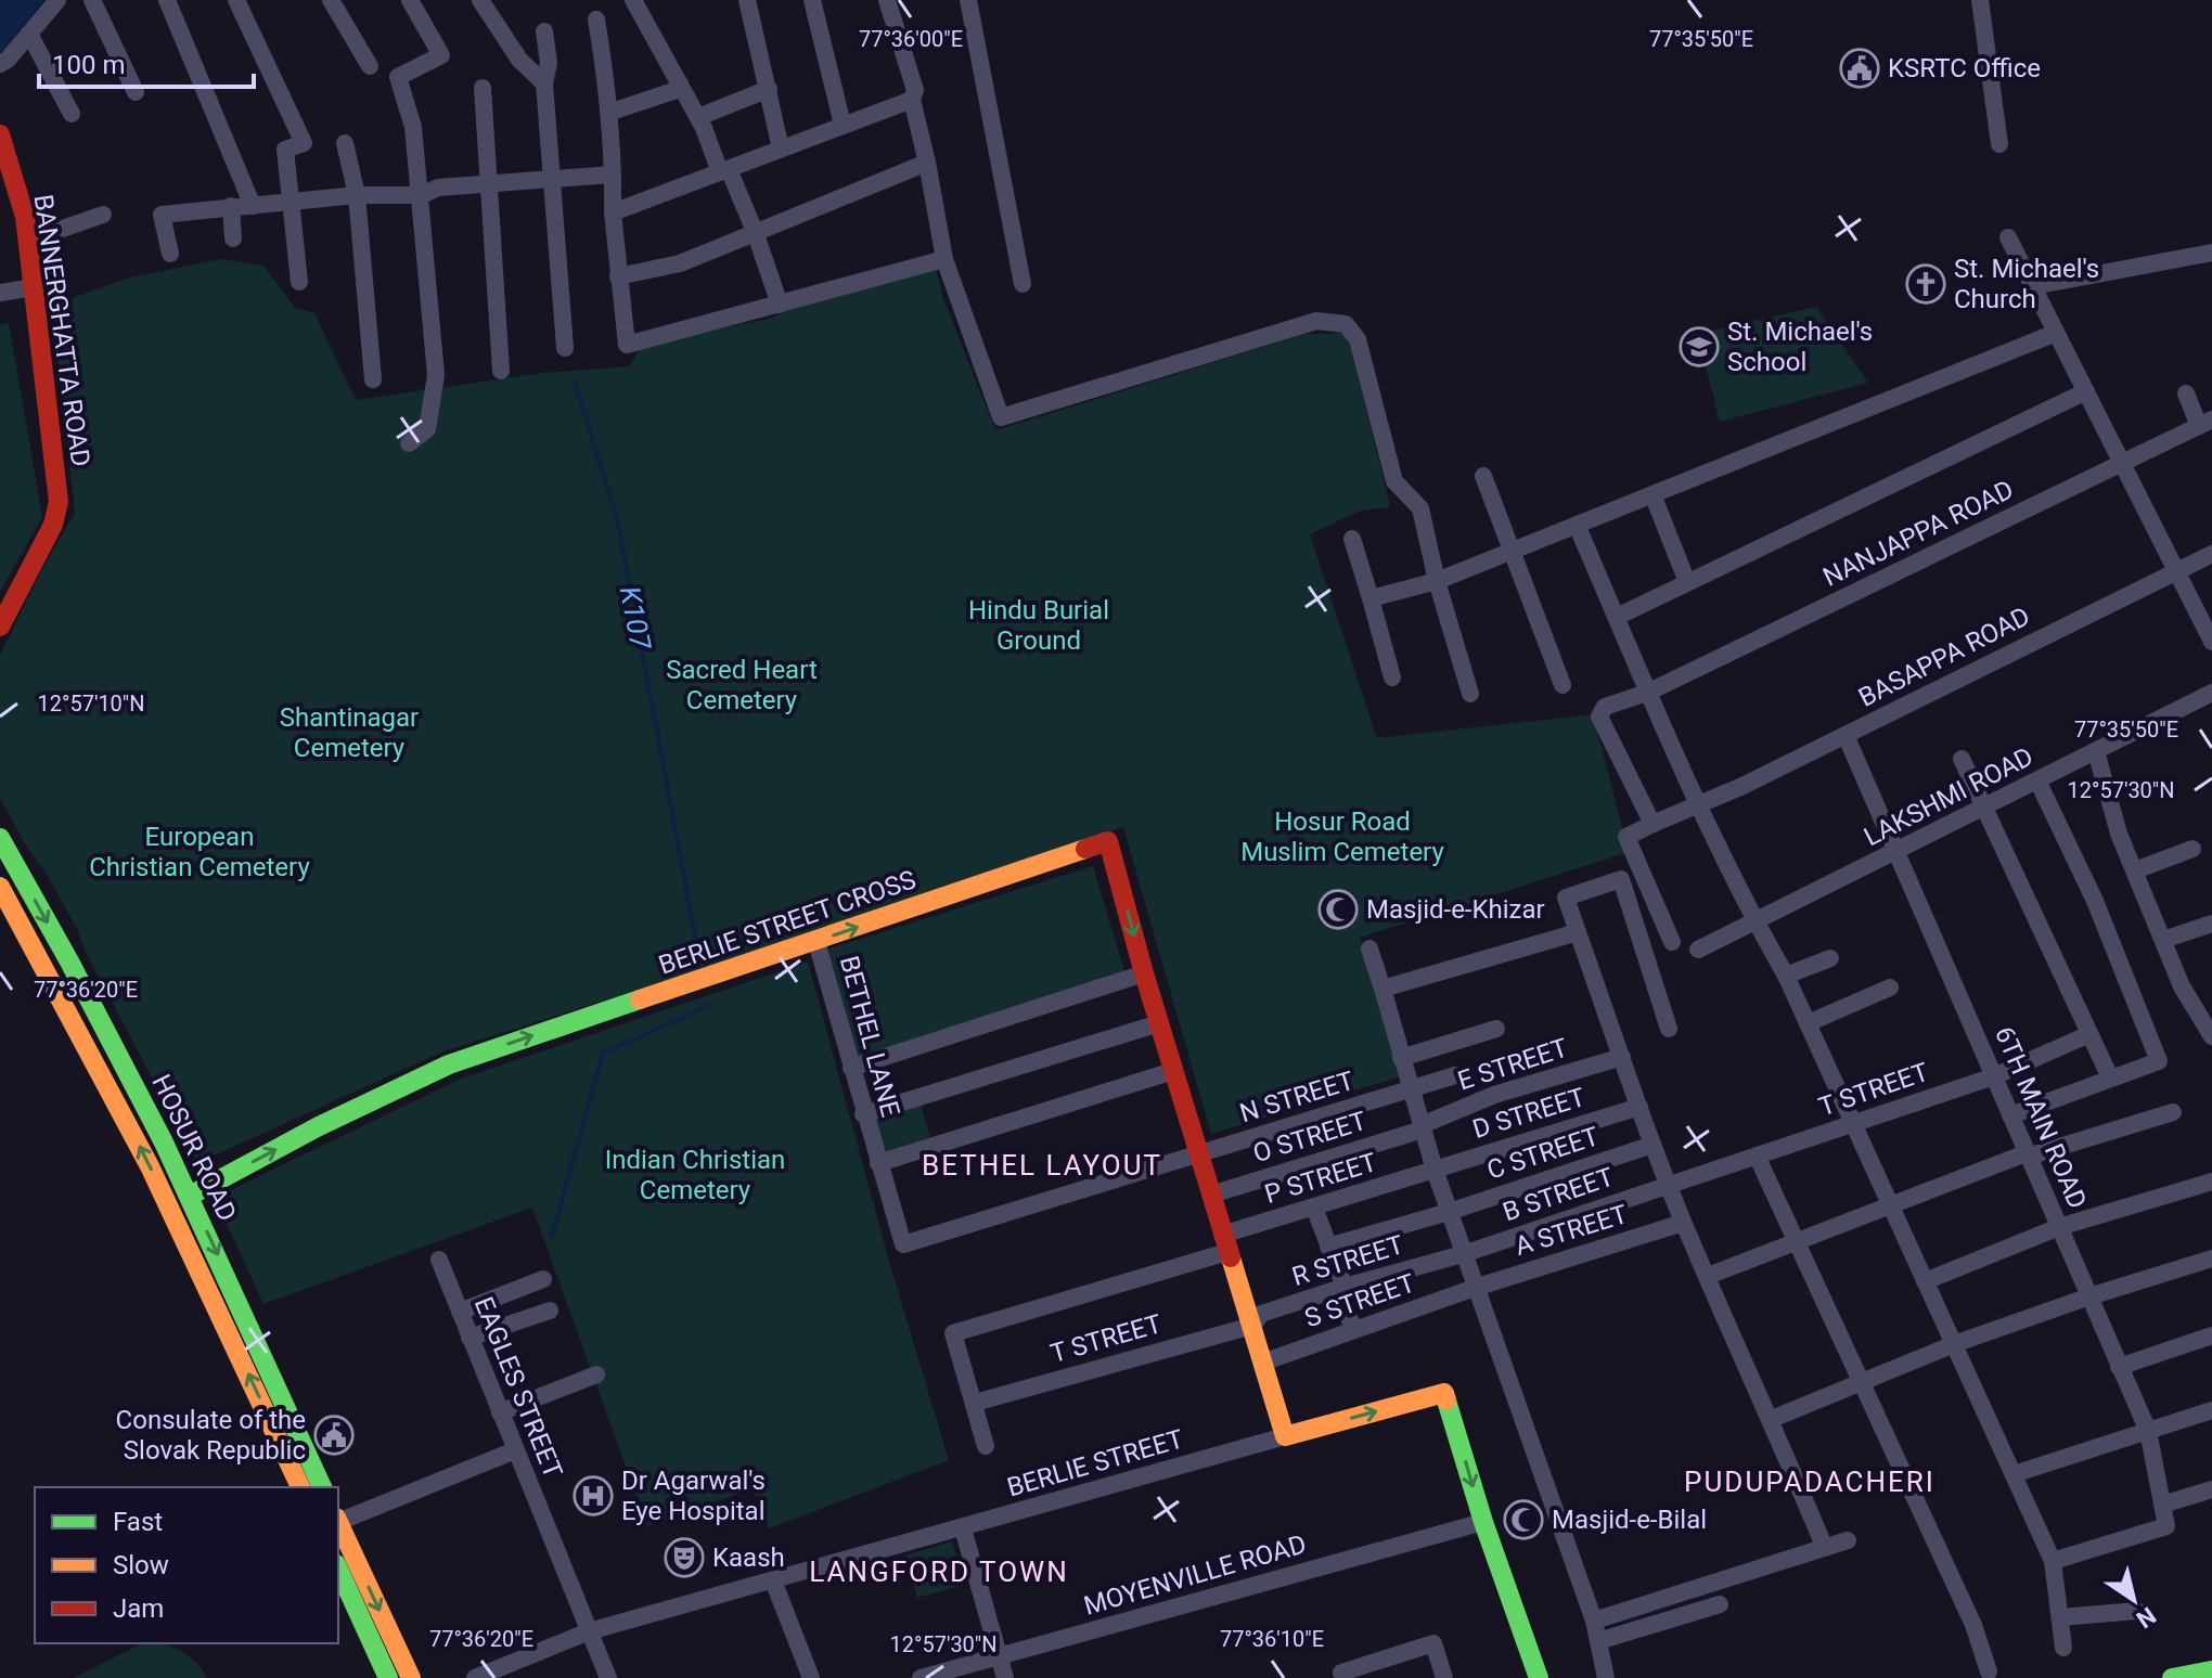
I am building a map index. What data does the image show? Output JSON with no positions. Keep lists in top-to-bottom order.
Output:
{
  "streets": {
    "main road": [
      "BANNERGHATTA ROAD",
      "BERLIE STREET CROSS",
      "HOSUR ROAD",
      "BERLIE STREET"
    ],
    "street": [
      "NANJAPPA ROAD",
      "BASAPPA ROAD",
      "LAKSHMI ROAD",
      "BETHEL LANE",
      "E STREET",
      "T STREET",
      "N STREET",
      "D STREET",
      "6TH MAIN ROAD",
      "O STREET",
      "C STREET",
      "P STREET",
      "B STREET",
      "A STREET",
      "R STREET",
      "S STREET",
      "EAGLES STREET",
      "MOYENVILLE ROAD"
    ]
  },
  "crossings": [
    ["NANJAPPA ROAD", "BASAPPA ROAD"],
    ["BASAPPA ROAD", "6TH MAIN ROAD"],
    ["LAKSHMI ROAD", "6TH MAIN ROAD"],
    ["BERLIE STREET CROSS", "BETHEL LANE"],
    ["BERLIE STREET CROSS", "T STREET"],
    ["BERLIE STREET CROSS", "N STREET"],
    ["BERLIE STREET CROSS", "O STREET"],
    ["BERLIE STREET CROSS", "HOSUR ROAD"],
    ["BERLIE STREET CROSS", "P STREET"],
    ["BERLIE STREET CROSS", "R STREET"],
    ["BERLIE STREET CROSS", "S STREET"],
    ["BERLIE STREET CROSS", "BERLIE STREET"],
    ["BETHEL LANE", "N STREET"],
    ["E STREET", "O STREET"],
    ["T STREET", "6TH MAIN ROAD"],
    ["T STREET", "P STREET"],
    ["T STREET", "B STREET"],
    ["T STREET", "R STREET"],
    ["D STREET", "P STREET"],
    ["B STREET", "R STREET"],
    ["A STREET", "S STREET"],
    ["EAGLES STREET", "BERLIE STREET"],
    ["BERLIE STREET", "MOYENVILLE ROAD"]
  ],
  "one_way": ["BERLIE STREET CROSS"],
  "districts": ["BETHEL LAYOUT", "PUDUPADACHERI", "LANGFORD TOWN"],
  "water": ["K107"],
  "parks": [
    "Hindu Burial Ground",
    "Sacred Heart Cemetery",
    "Shantinagar Cemetery",
    "Hosur Road Muslim Cemetery",
    "European Christian Cemetery",
    "Indian Christian Cemetery"
  ],
  "places": {
    "public building": ["KSRTC Office", "Consulate of the Slovak Republic"],
    "church": ["St. Michael's Church"],
    "school or university": ["St. Michael's School"],
    "mosque": ["Masjid-e-Khizar", "Masjid-e-Bilal"],
    "hospital": ["Dr Agarwal's Eye Hospital"],
    "theatre": ["Kaash"]
  },
  "legend": ["Fast", "Slow", "Jam"],
  "scale_bar": "100 m",
  "north": "bottom right",
  "coordinates": [
    "77°36'00\"E",
    "77°35'50\"E",
    "12°57'10\"N",
    "12°57'30\"N",
    "77°36'20\"E",
    "77°36'10\"E"
  ]
}
